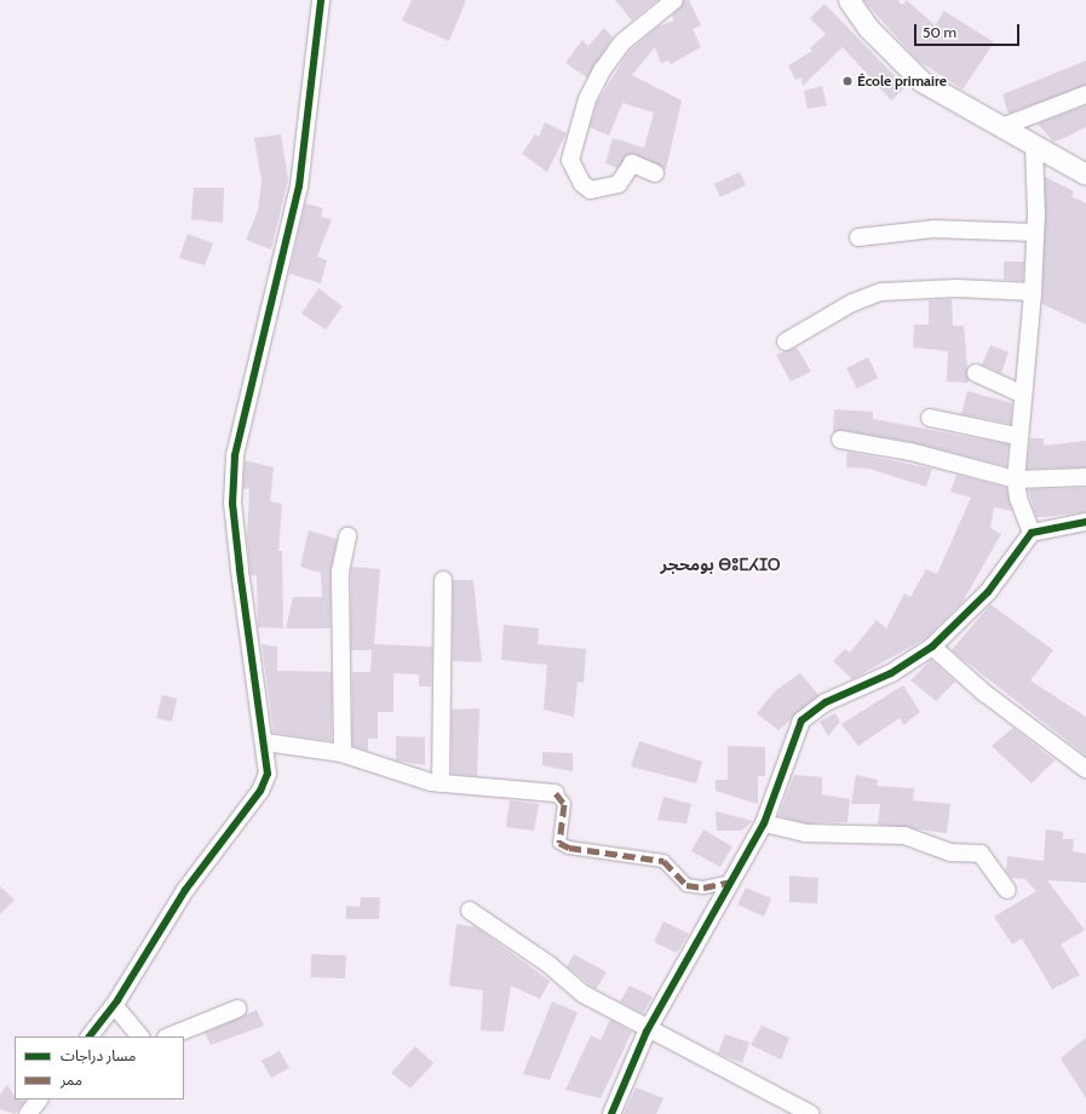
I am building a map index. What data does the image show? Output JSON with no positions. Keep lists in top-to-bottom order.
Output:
{
  "districts": ["بومحجر ⴱⵓⵎⵃⵊⵔ"],
  "places": ["École primaire"],
  "legend": ["مسار دراجات", "ممر"],
  "scale_bar": "50 m"
}
